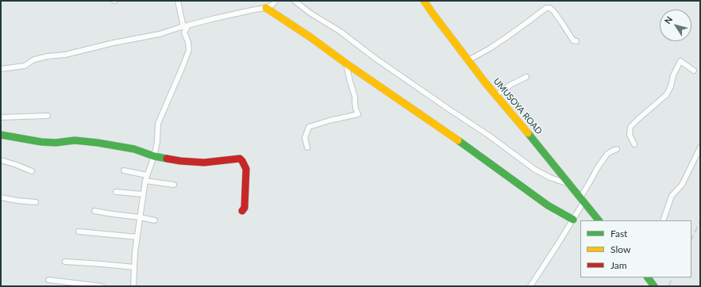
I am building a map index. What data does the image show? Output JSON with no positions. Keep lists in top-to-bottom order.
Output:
{
  "streets": {
    "street": ["UMUSOYA ROAD"]
  },
  "legend": ["Fast", "Slow", "Jam"],
  "north": "top left"
}
